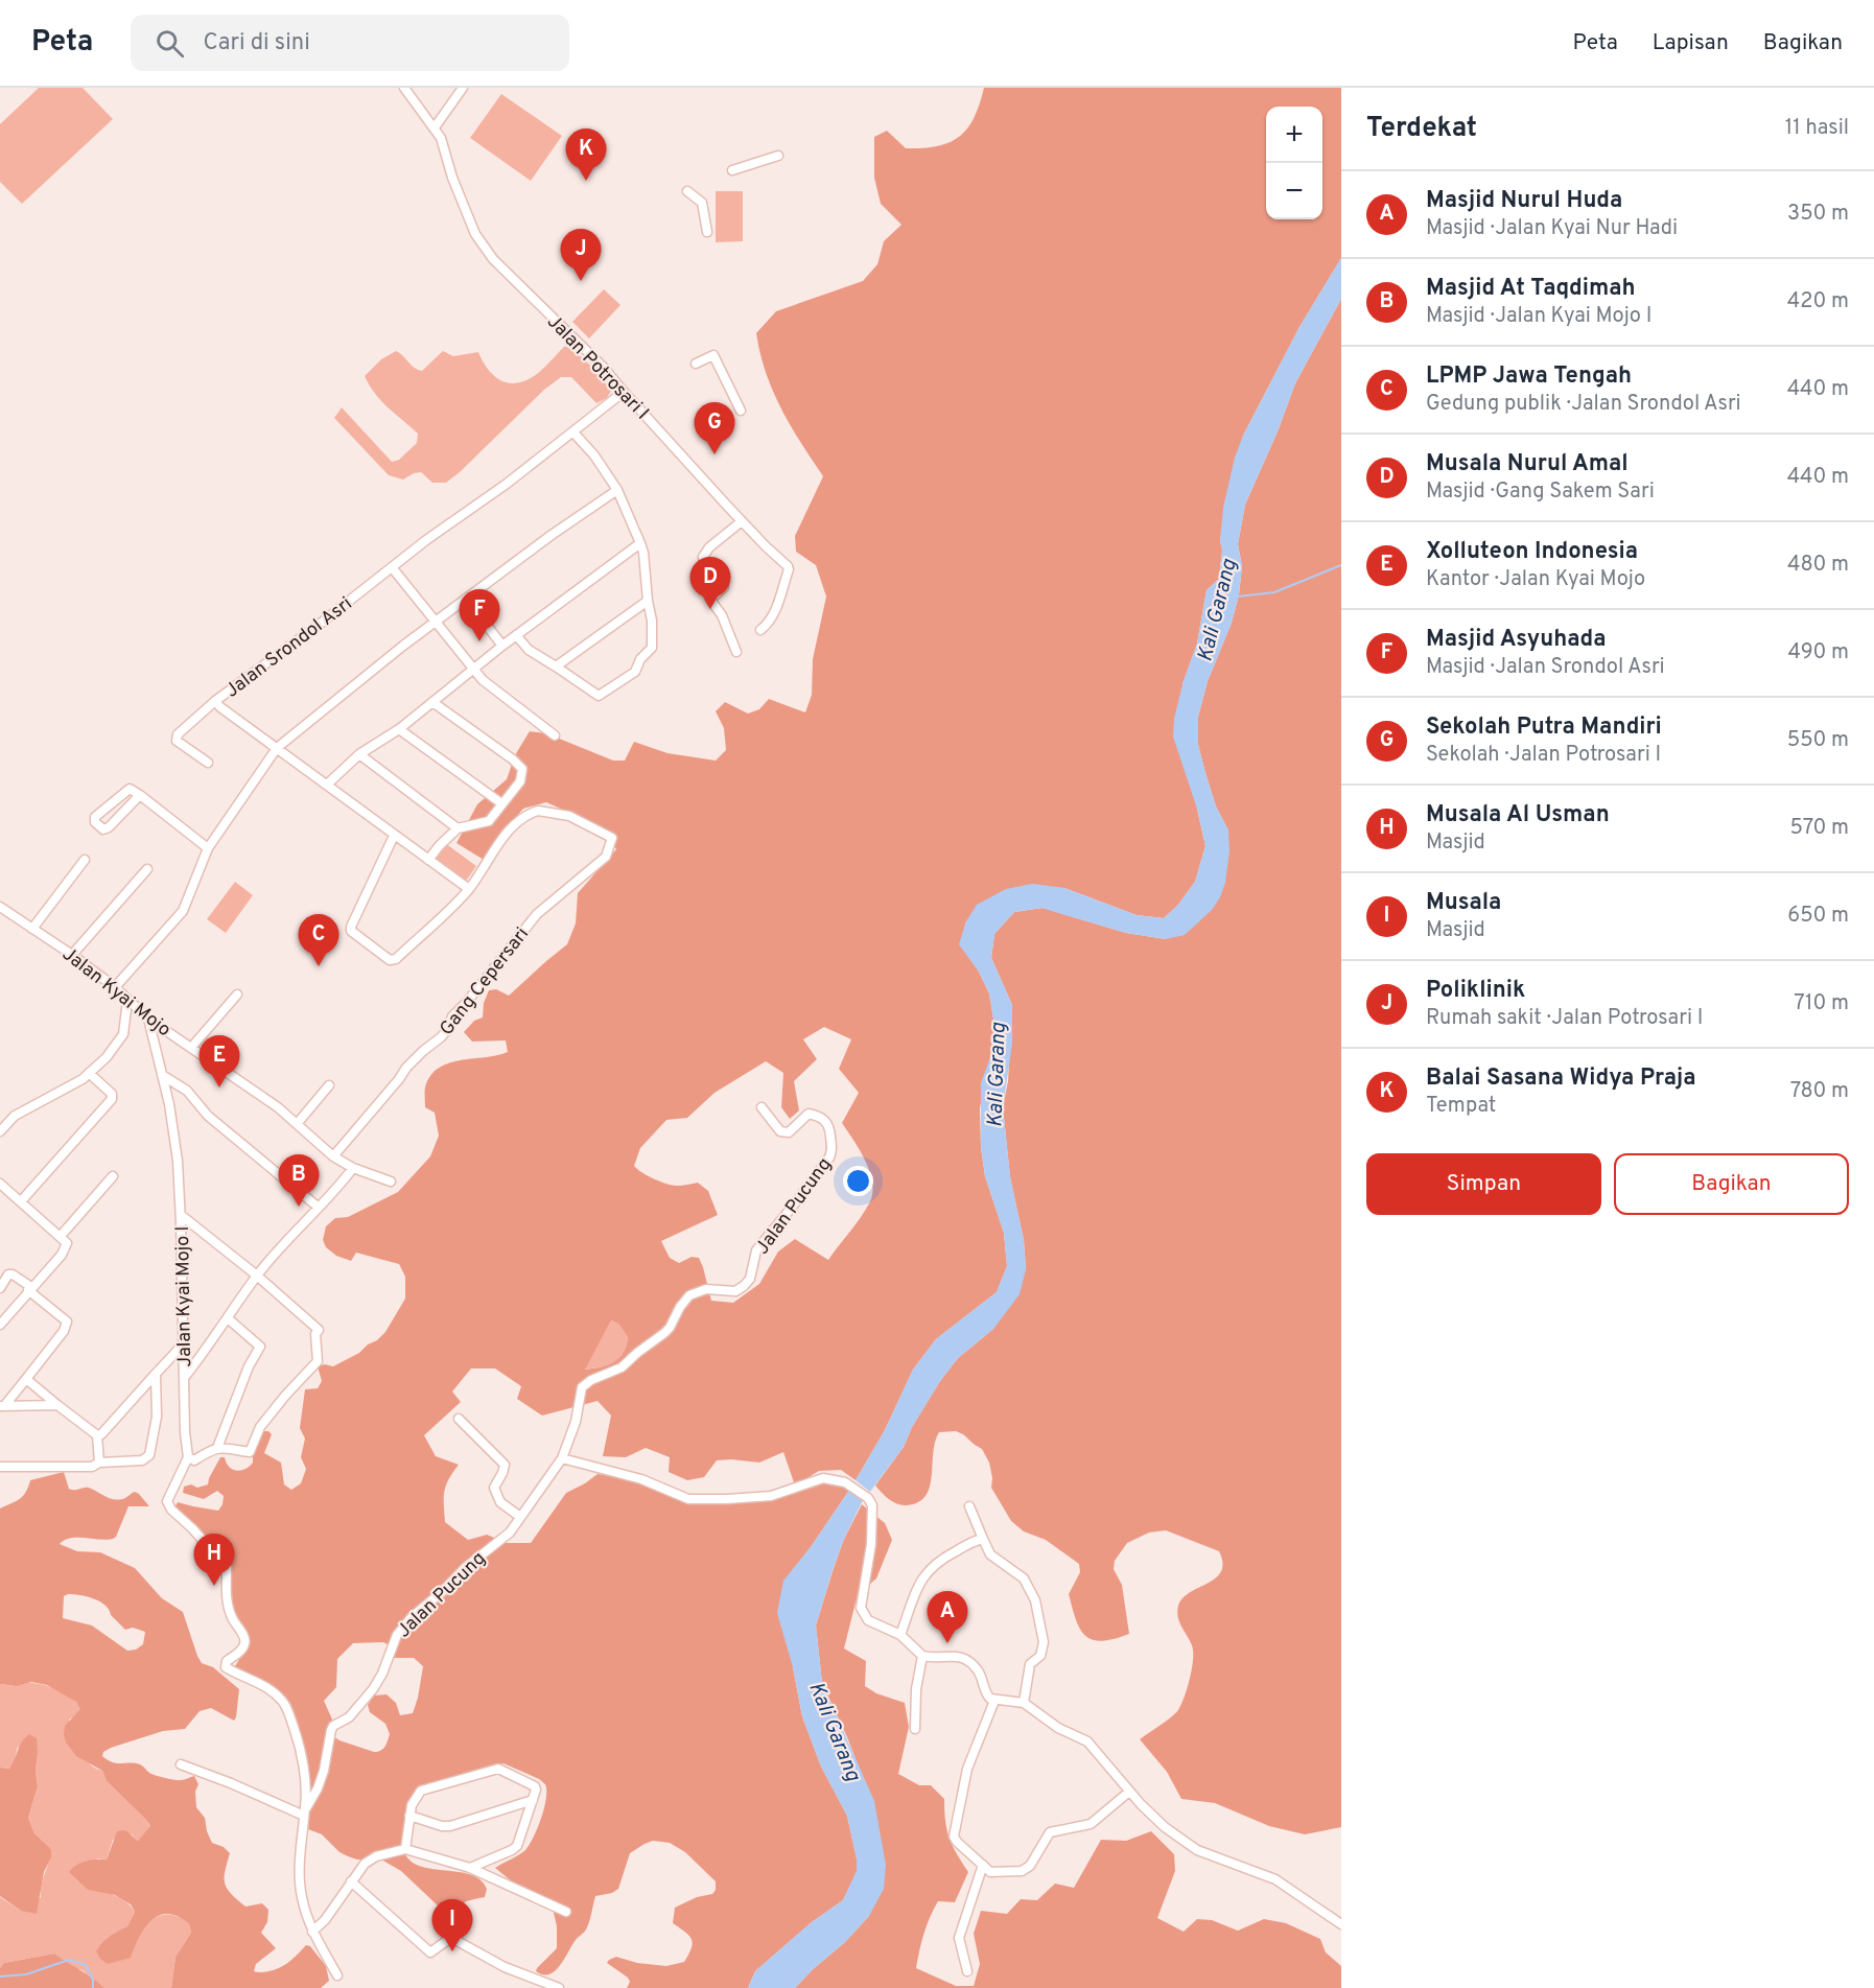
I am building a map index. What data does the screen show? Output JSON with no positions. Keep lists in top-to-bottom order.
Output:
{
  "streets": {
    "street": [
      "Jalan Potrosari I",
      "Jalan Srondol Asri",
      "Gang Cepersari",
      "Jalan Kyai Mojo",
      "Jalan Pucung",
      "Jalan Kyai Mojo I"
    ]
  },
  "crossings": [
    ["Jalan Potrosari I", "Jalan Srondol Asri"],
    ["Jalan Srondol Asri", "Gang Cepersari"],
    ["Gang Cepersari", "Jalan Kyai Mojo"],
    ["Jalan Kyai Mojo", "Jalan Kyai Mojo I"]
  ],
  "water": ["Kali Garang"],
  "page": {
    "header": "Peta",
    "search": "Cari di sini",
    "nav": ["Peta", "Lapisan", "Bagikan"],
    "heading": ["Terdekat", "11 hasil"],
    "map_buttons": ["+", "−"],
    "pins": [
      "K",
      "J",
      "G",
      "D",
      "F",
      "C",
      "E",
      "B",
      "H",
      "A",
      "I"
    ],
    "list": [
      {
        "mark": "A",
        "name": "Masjid Nurul Huda",
        "note": "Masjid · Jalan Kyai Nur Hadi",
        "value": "350 m"
      },
      {
        "mark": "B",
        "name": "Masjid At Taqdimah",
        "note": "Masjid · Jalan Kyai Mojo I",
        "value": "420 m"
      },
      {
        "mark": "C",
        "name": "LPMP Jawa Tengah",
        "note": "Gedung publik · Jalan Srondol Asri",
        "value": "440 m"
      },
      {
        "mark": "D",
        "name": "Musala Nurul Amal",
        "note": "Masjid · Gang Sakem Sari",
        "value": "440 m"
      },
      {
        "mark": "E",
        "name": "Xolluteon Indonesia",
        "note": "Kantor · Jalan Kyai Mojo",
        "value": "480 m"
      },
      {
        "mark": "F",
        "name": "Masjid Asyuhada",
        "note": "Masjid · Jalan Srondol Asri",
        "value": "490 m"
      },
      {
        "mark": "G",
        "name": "Sekolah Putra Mandiri",
        "note": "Sekolah · Jalan Potrosari I",
        "value": "550 m"
      },
      {
        "mark": "H",
        "name": "Musala Al Usman",
        "note": "Masjid",
        "value": "570 m"
      },
      {
        "mark": "I",
        "name": "Musala",
        "note": "Masjid",
        "value": "650 m"
      },
      {
        "mark": "J",
        "name": "Poliklinik",
        "note": "Rumah sakit · Jalan Potrosari I",
        "value": "710 m"
      },
      {
        "mark": "K",
        "name": "Balai Sasana Widya Praja",
        "note": "Tempat",
        "value": "780 m"
      }
    ],
    "buttons": ["Simpan", "Bagikan"]
  }
}
